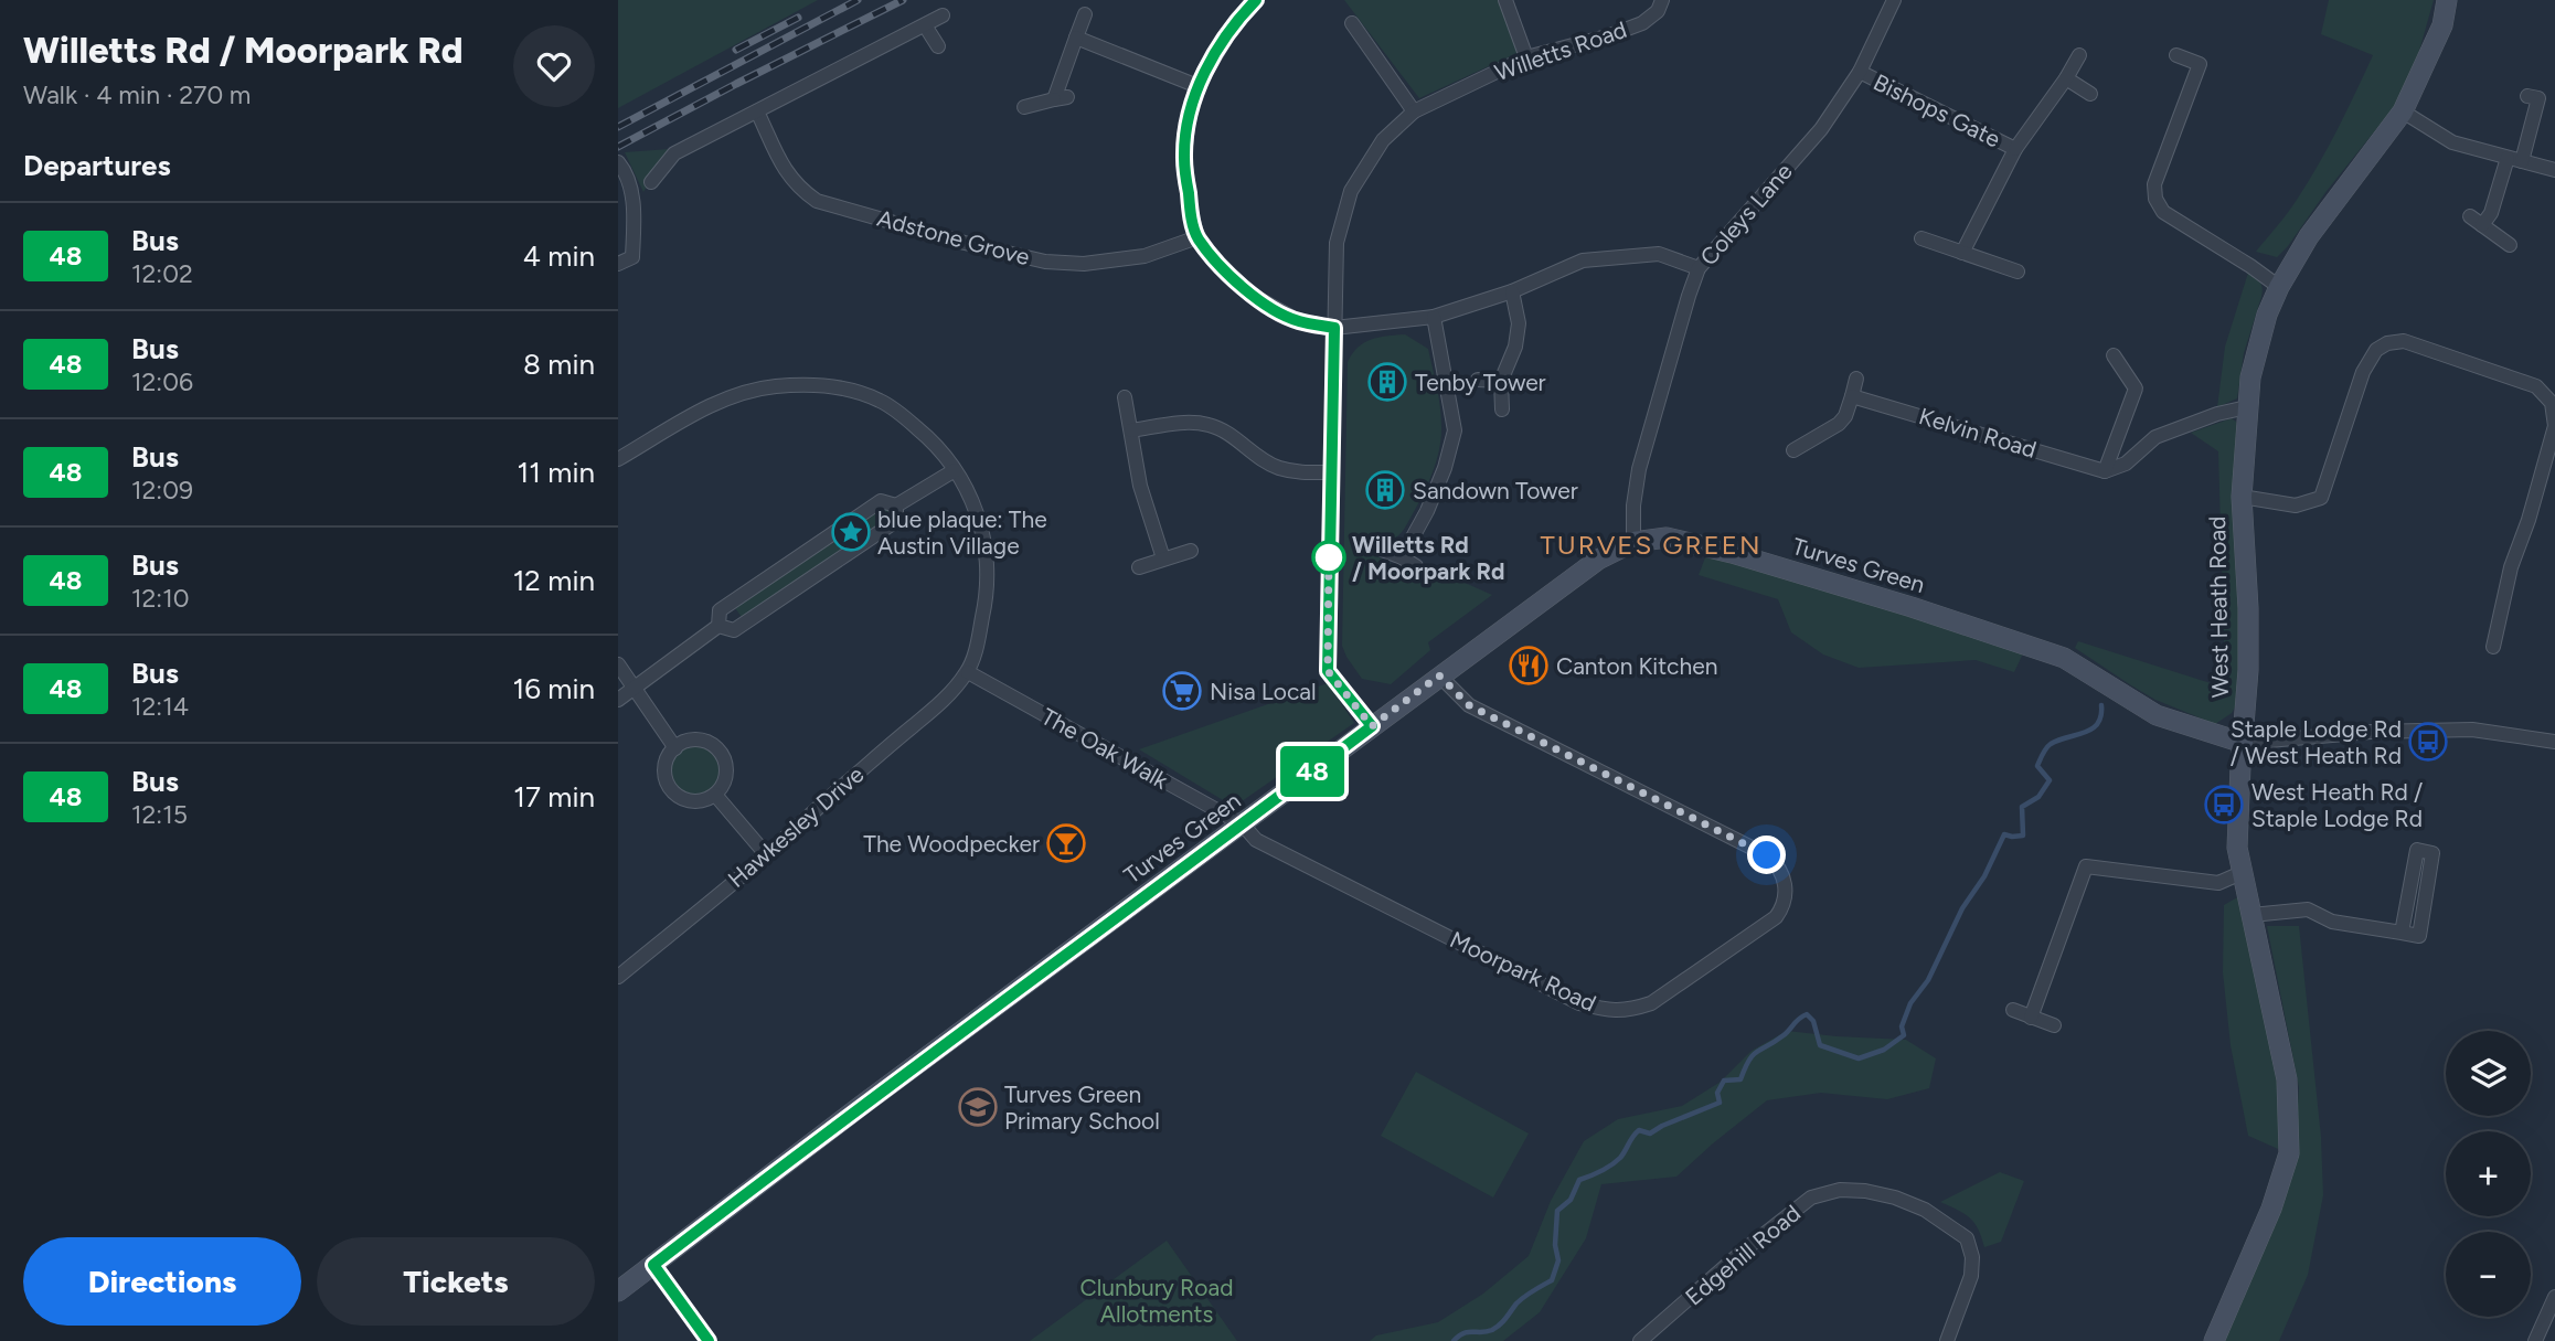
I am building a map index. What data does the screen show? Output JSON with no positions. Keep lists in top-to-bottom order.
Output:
{
  "streets": {
    "street": [
      "Willetts Road",
      "Bishops Gate",
      "Coleys Lane",
      "Adstone Grove",
      "Kelvin Road",
      "Turves Green",
      "West Heath Road",
      "The Oak Walk",
      "Hawkesley Drive",
      "Moorpark Road",
      "Edgehill Road"
    ]
  },
  "crossings": [
    ["Willetts Road", "Turves Green"],
    ["Bishops Gate", "Coleys Lane"],
    ["Coleys Lane", "Turves Green"],
    ["Turves Green", "West Heath Road"],
    ["Turves Green", "The Oak Walk"],
    ["Turves Green", "Moorpark Road"],
    ["The Oak Walk", "Hawkesley Drive"],
    ["The Oak Walk", "Moorpark Road"]
  ],
  "districts": ["TURVES GREEN"],
  "parks": ["Clunbury Road Allotments"],
  "places": {
    "building": ["Tenby Tower", "Sandown Tower"],
    "place": ["blue plaque: The Austin Village"],
    "other": ["Willetts Rd / Moorpark Rd"],
    "restaurant": ["Canton Kitchen"],
    "supermarket": ["Nisa Local"],
    "bus stop": ["Staple Lodge Rd / West Heath Rd", "West Heath Rd / Staple Lodge Rd"],
    "bar": ["The Woodpecker"],
    "school or university": ["Turves Green Primary School"]
  },
  "lines": ["bus line 48"],
  "page": {
    "heading": [
      ["Willetts Rd / Moorpark Rd", "Walk · 4 min · 270 m"],
      "Departures"
    ],
    "on_map": "48",
    "list": [
      {
        "mark": "48",
        "name": "Bus",
        "note": "12:02",
        "value": "4 min"
      },
      {
        "mark": "48",
        "name": "Bus",
        "note": "12:06",
        "value": "8 min"
      },
      {
        "mark": "48",
        "name": "Bus",
        "note": "12:09",
        "value": "11 min"
      },
      {
        "mark": "48",
        "name": "Bus",
        "note": "12:10",
        "value": "12 min"
      },
      {
        "mark": "48",
        "name": "Bus",
        "note": "12:14",
        "value": "16 min"
      },
      {
        "mark": "48",
        "name": "Bus",
        "note": "12:15",
        "value": "17 min"
      }
    ],
    "map_buttons": ["+", "−"],
    "buttons": ["Directions", "Tickets"]
  }
}
